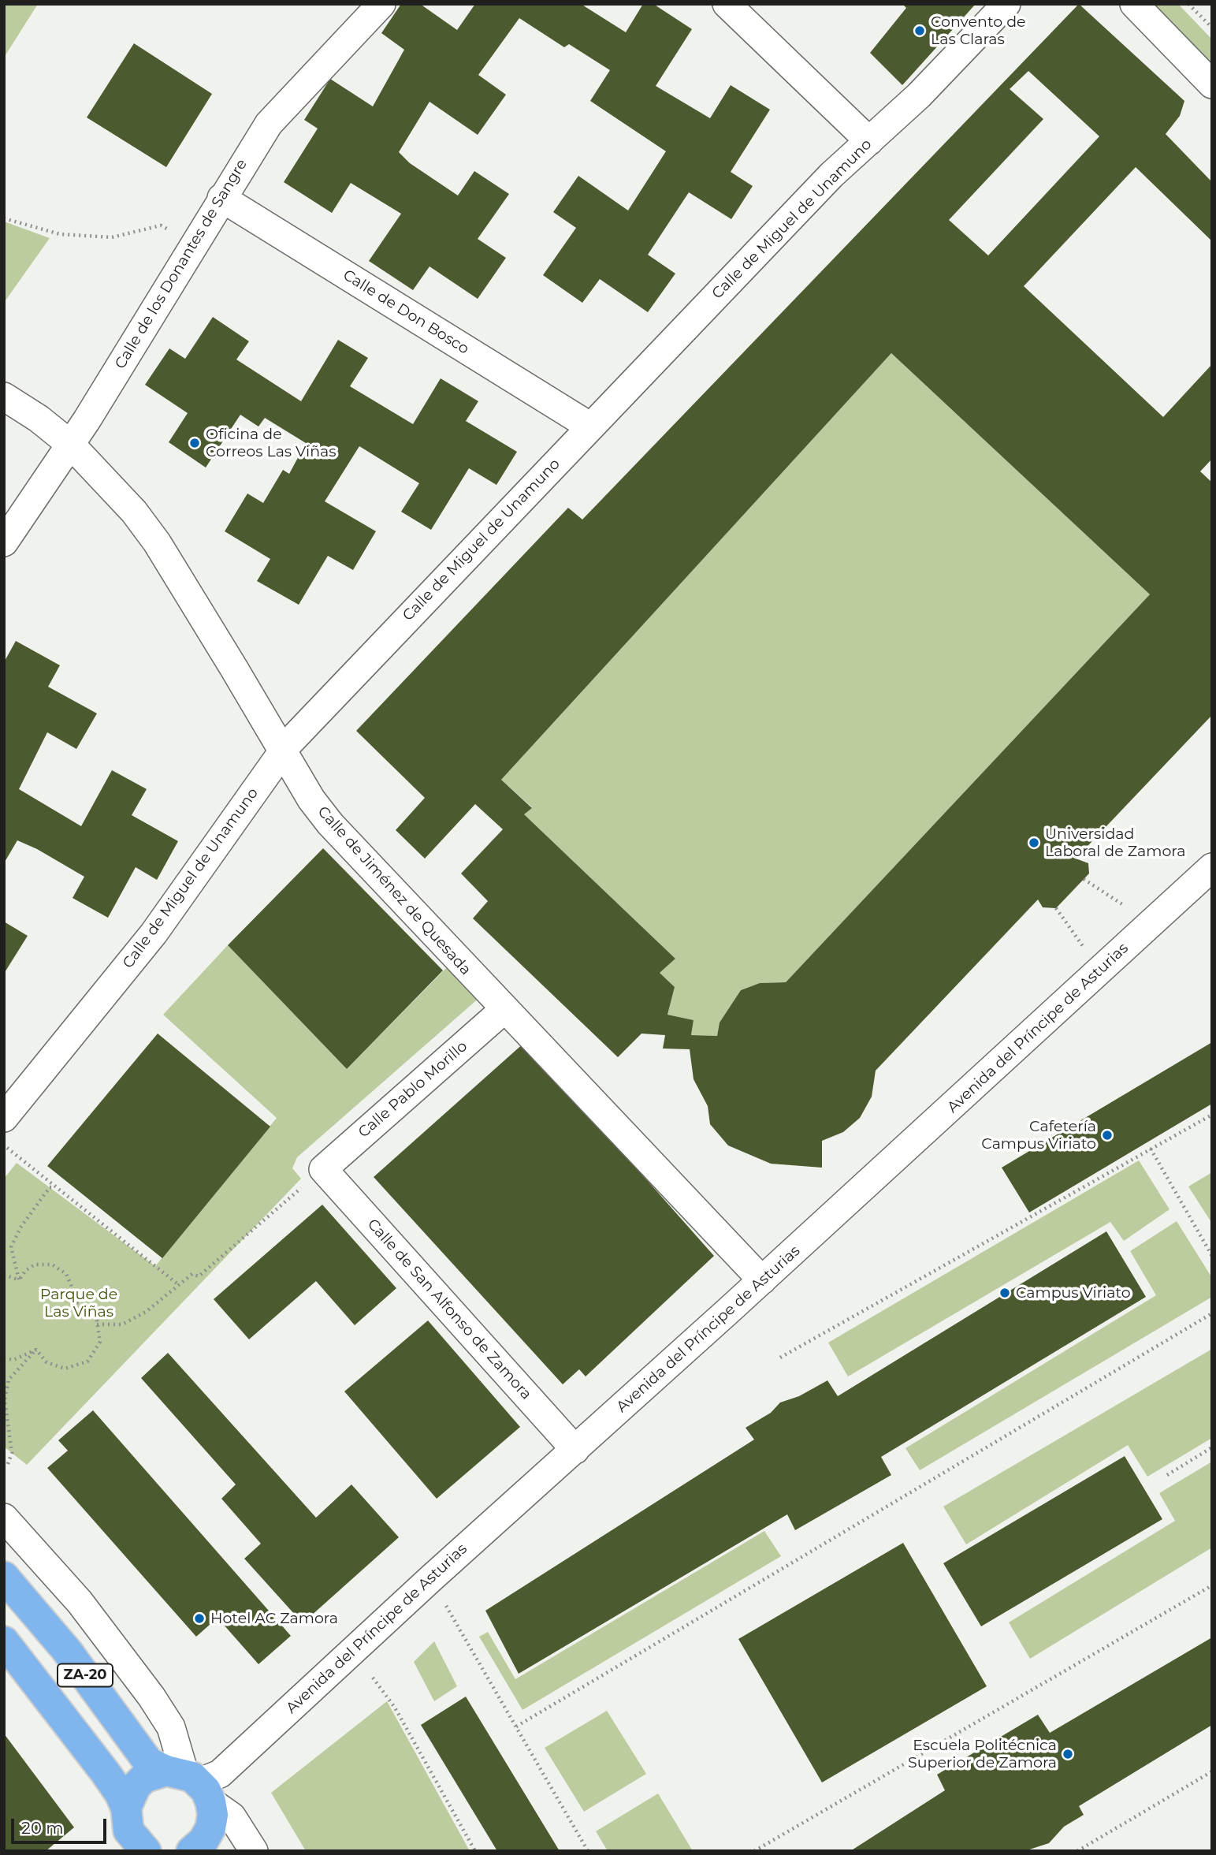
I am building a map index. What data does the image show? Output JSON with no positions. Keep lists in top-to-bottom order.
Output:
{
  "streets": {
    "highway": ["ZA-20"],
    "street": [
      "Calle de Miguel de Unamuno",
      "Calle de los Donantes de Sangre",
      "Calle de Don Bosco",
      "Calle de Jiménez de Quesada",
      "Avenida del Príncipe de Asturias",
      "Calle Pablo Morillo",
      "Calle de San Alfonso de Zamora"
    ]
  },
  "crossings": [
    ["Calle de Miguel de Unamuno", "Calle de Don Bosco"],
    ["Calle de Miguel de Unamuno", "Calle de Jiménez de Quesada"],
    ["Calle de los Donantes de Sangre", "Calle de Don Bosco"],
    ["Calle de los Donantes de Sangre", "Calle de Jiménez de Quesada"],
    ["Calle de Jiménez de Quesada", "Avenida del Príncipe de Asturias"],
    ["Calle de Jiménez de Quesada", "Calle Pablo Morillo"],
    ["Avenida del Príncipe de Asturias", "Calle de San Alfonso de Zamora"],
    ["Avenida del Príncipe de Asturias", "ZA-20"],
    ["Calle Pablo Morillo", "Calle de San Alfonso de Zamora"]
  ],
  "parks": ["Parque de Las Viñas"],
  "places": [
    "Convento de Las Claras",
    "Oficina de Correos Las Viñas",
    "Universidad Laboral de Zamora",
    "Cafetería Campus Viriato",
    "Campus Viriato",
    "Hotel AC Zamora",
    "Escuela Politécnica Superior de Zamora"
  ],
  "scale_bar": "20 m"
}
